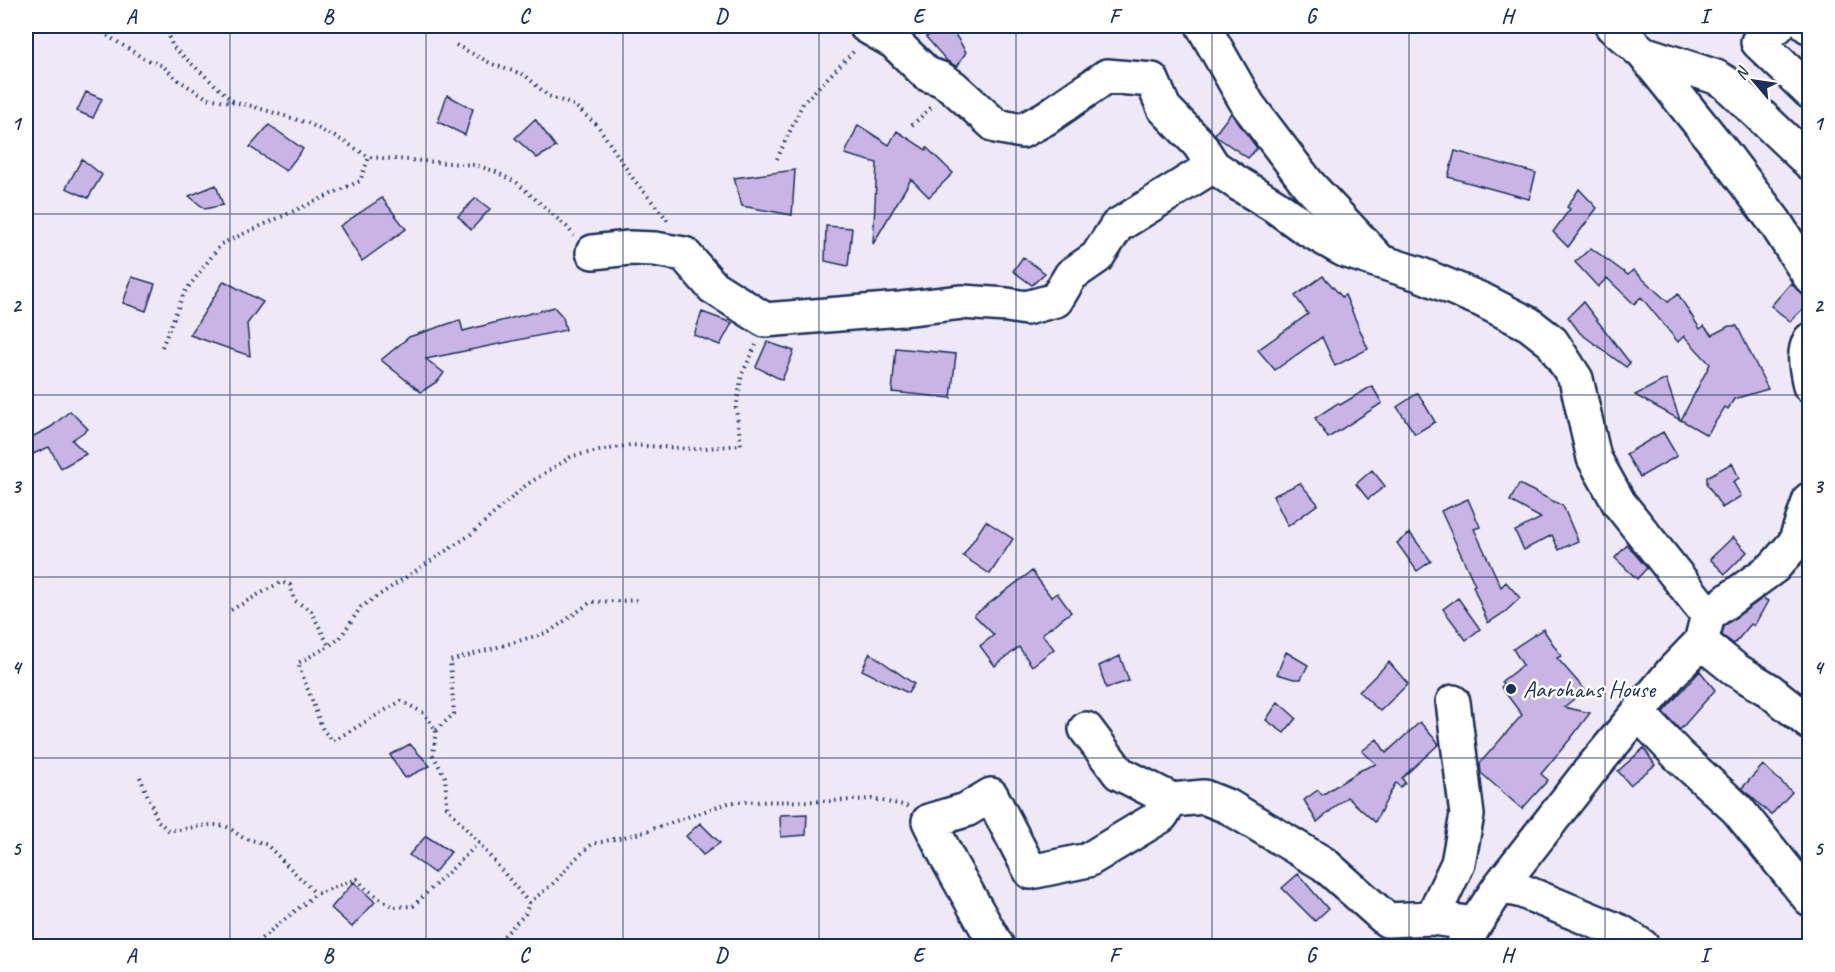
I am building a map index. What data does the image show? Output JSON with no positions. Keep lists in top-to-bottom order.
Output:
{
  "places": ["Aarohans House"],
  "north": "top left",
  "grid": {
    "columns": [
      "A",
      "B",
      "C",
      "D",
      "E",
      "F",
      "G",
      "H",
      "I"
    ],
    "rows": [
      "1",
      "2",
      "3",
      "4",
      "5"
    ]
  }
}
